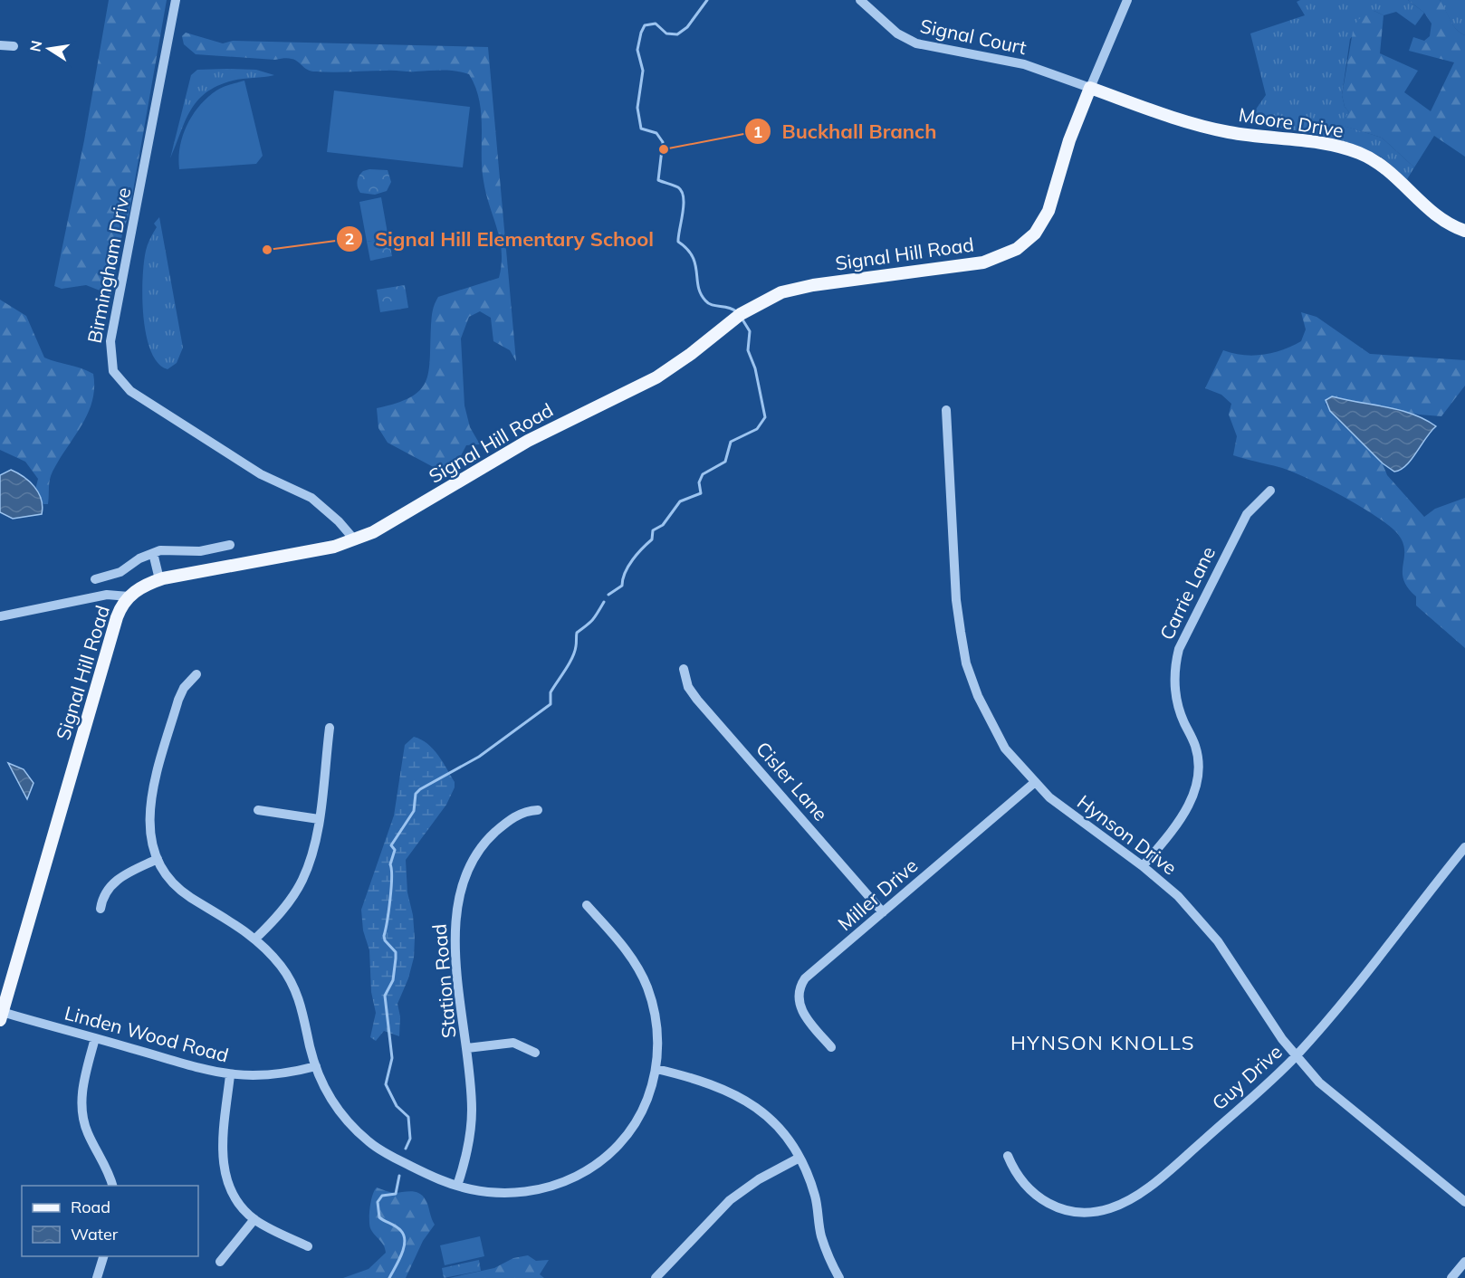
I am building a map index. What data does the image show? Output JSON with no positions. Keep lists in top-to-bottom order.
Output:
{
  "streets": {
    "main road": ["Moore Drive", "Signal Hill Road"],
    "street": [
      "Signal Court",
      "Birmingham Drive",
      "Carrie Lane",
      "Cisler Lane",
      "Hynson Drive",
      "Miller Drive",
      "Station Road",
      "Linden Wood Road",
      "Guy Drive"
    ]
  },
  "crossings": [
    ["Signal Court", "Moore Drive"],
    ["Signal Court", "Signal Hill Road"],
    ["Moore Drive", "Signal Hill Road"],
    ["Signal Hill Road", "Birmingham Drive"],
    ["Signal Hill Road", "Linden Wood Road"],
    ["Carrie Lane", "Hynson Drive"],
    ["Cisler Lane", "Miller Drive"],
    ["Hynson Drive", "Miller Drive"],
    ["Hynson Drive", "Guy Drive"]
  ],
  "districts": ["HYNSON KNOLLS"],
  "places": ["Buckhall Branch", "Signal Hill Elementary School"],
  "legend": ["Road", "Water"],
  "north": "left"
}
